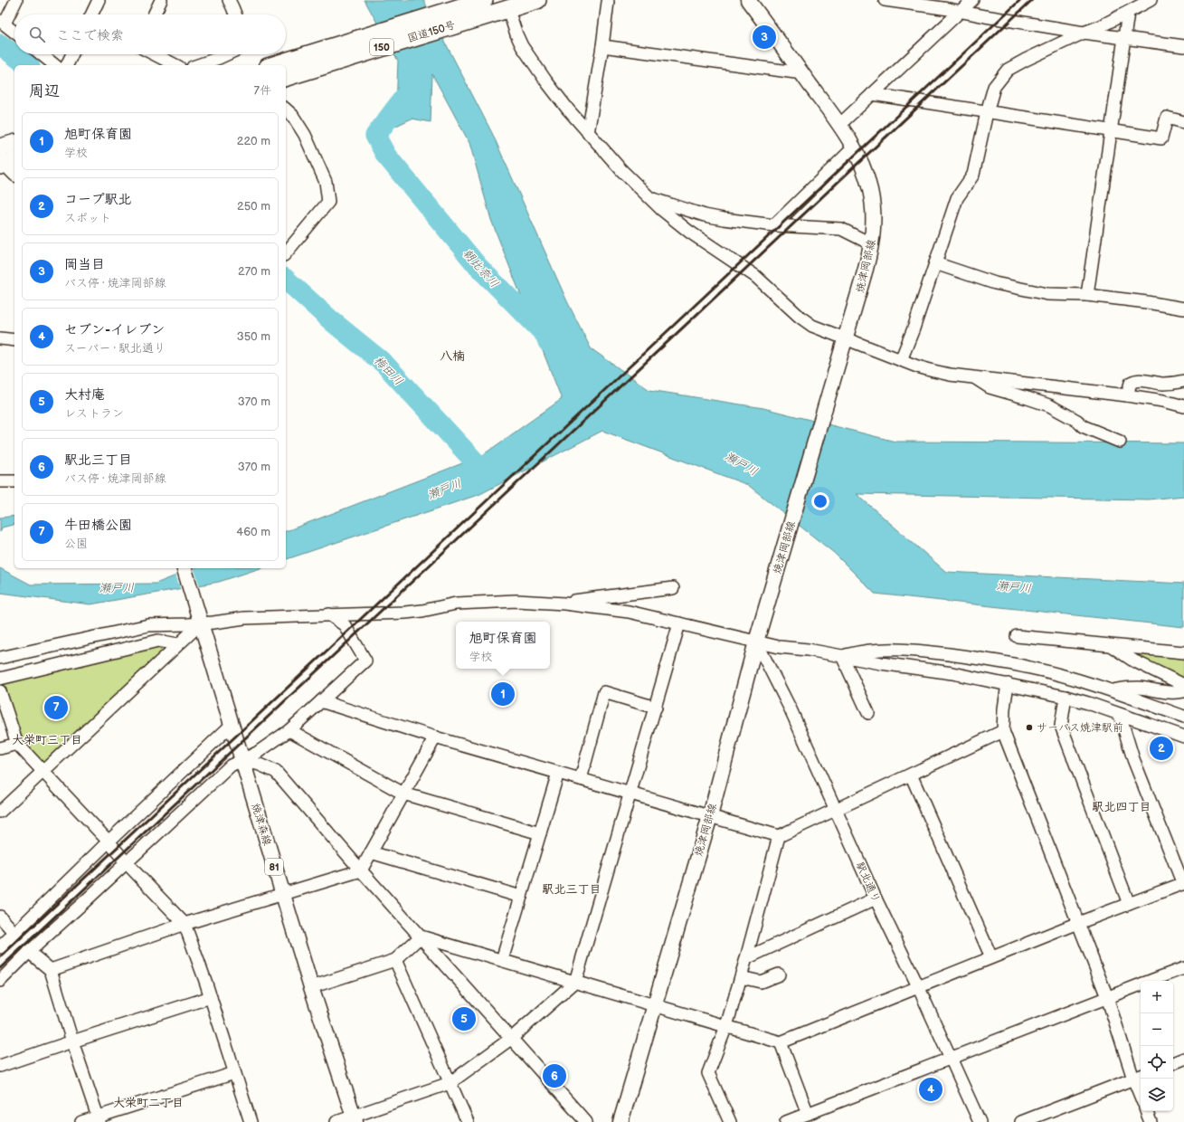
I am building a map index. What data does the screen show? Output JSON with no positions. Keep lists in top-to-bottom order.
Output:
{
  "streets": {
    "highway": ["国道150号", "150"],
    "main road": ["焼津岡部線", "焼津森線", "81"],
    "street": ["駅北通り"]
  },
  "crossings": [
    ["焼津岡部線", "駅北通り"]
  ],
  "districts": [
    "八楠",
    "大栄町三丁目",
    "駅北四丁目",
    "駅北三丁目",
    "大栄町二丁目"
  ],
  "water": ["朝比奈川", "梅田川", "瀬戸川"],
  "places": ["サーパス焼津駅前"],
  "page": {
    "search": "ここで検索",
    "pins": [
      "3",
      "1",
      "7",
      "2",
      "5",
      "6",
      "4"
    ],
    "heading": ["周辺", "7件"],
    "list": [
      {
        "mark": "1",
        "name": "旭町保育園",
        "note": "学校",
        "value": "220 m"
      },
      {
        "mark": "2",
        "name": "コープ駅北",
        "note": "スポット",
        "value": "250 m"
      },
      {
        "mark": "3",
        "name": "岡当目",
        "note": "バス停 · 焼津岡部線",
        "value": "270 m"
      },
      {
        "mark": "4",
        "name": "セブン-イレブン",
        "note": "スーパー · 駅北通り",
        "value": "350 m"
      },
      {
        "mark": "5",
        "name": "大村庵",
        "note": "レストラン",
        "value": "370 m"
      },
      {
        "mark": "6",
        "name": "駅北三丁目",
        "note": "バス停 · 焼津岡部線",
        "value": "370 m"
      },
      {
        "mark": "7",
        "name": "牛田橋公園",
        "note": "公園",
        "value": "460 m"
      }
    ],
    "popup": ["旭町保育園", "学校"],
    "map_buttons": ["+", "−"]
  }
}
